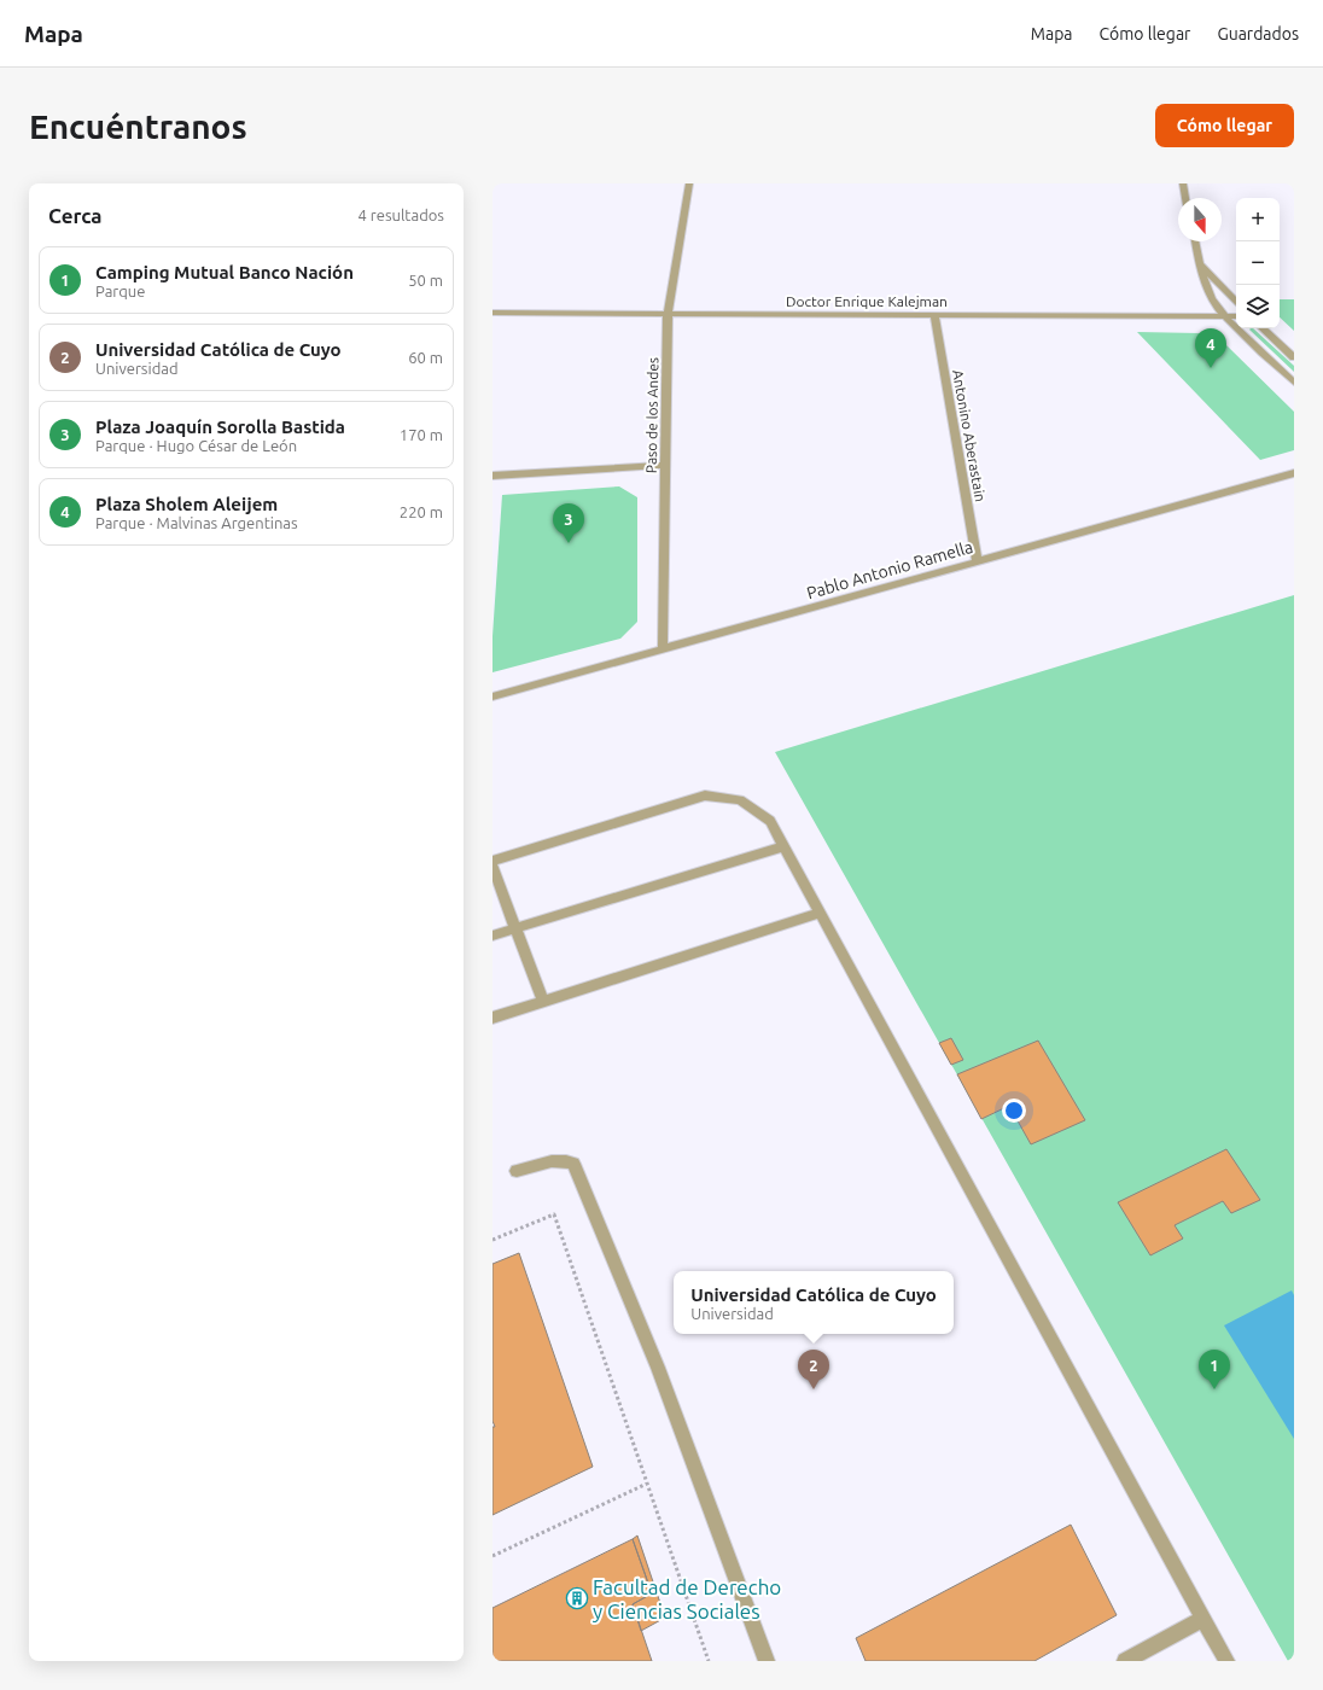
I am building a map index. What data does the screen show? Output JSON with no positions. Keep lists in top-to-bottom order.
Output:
{
  "streets": {
    "street": [
      "Doctor Enrique Kalejman",
      "Paso de los Andes",
      "Antonino Aberastain",
      "Pablo Antonio Ramella"
    ]
  },
  "crossings": [
    ["Doctor Enrique Kalejman", "Paso de los Andes"],
    ["Doctor Enrique Kalejman", "Antonino Aberastain"],
    ["Paso de los Andes", "Pablo Antonio Ramella"],
    ["Antonino Aberastain", "Pablo Antonio Ramella"]
  ],
  "places": {
    "building": ["Facultad de Derecho y Ciencias Sociales"]
  },
  "north": "bottom",
  "page": {
    "header": "Mapa",
    "nav": ["Mapa", "Cómo llegar", "Guardados"],
    "buttons": "Cómo llegar",
    "title": "Encuéntranos",
    "heading": ["Cerca", "4 resultados"],
    "map_buttons": ["+", "−"],
    "list": [
      {
        "mark": "1",
        "name": "Camping Mutual Banco Nación",
        "note": "Parque",
        "value": "50 m"
      },
      {
        "mark": "2",
        "name": "Universidad Católica de Cuyo",
        "note": "Universidad",
        "value": "60 m"
      },
      {
        "mark": "3",
        "name": "Plaza Joaquín Sorolla Bastida",
        "note": "Parque · Hugo César de León",
        "value": "170 m"
      },
      {
        "mark": "4",
        "name": "Plaza Sholem Aleijem",
        "note": "Parque · Malvinas Argentinas",
        "value": "220 m"
      }
    ],
    "pins": [
      "4",
      "3",
      "1",
      "2"
    ],
    "popup": ["Universidad Católica de Cuyo", "Universidad"]
  }
}
